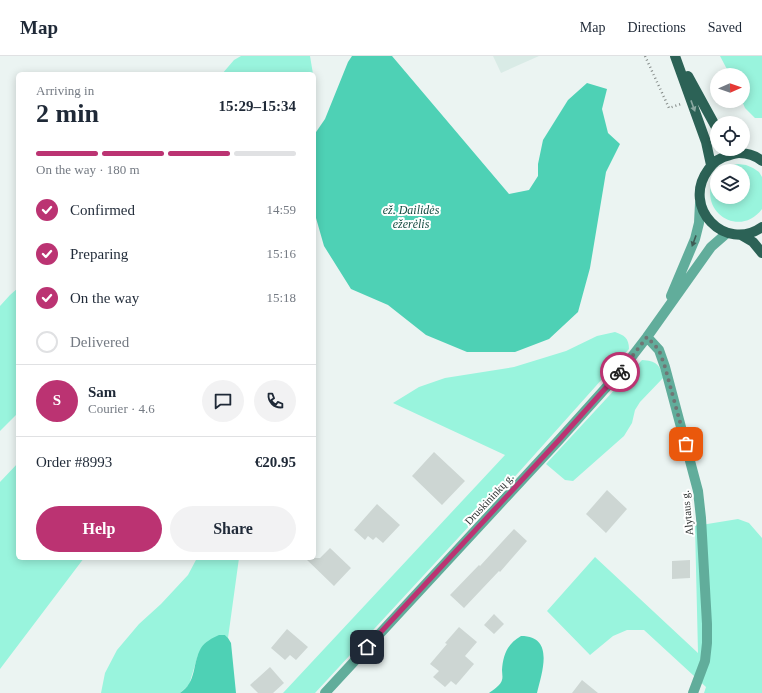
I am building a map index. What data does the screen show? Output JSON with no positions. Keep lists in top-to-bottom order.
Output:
{
  "streets": {
    "street": ["Druskininkų g.", "Alytaus g."]
  },
  "crossings": [
    ["Druskininkų g.", "Alytaus g."]
  ],
  "water": ["ež. Dailidės ežerėlis"],
  "north": "right",
  "page": {
    "header": "Map",
    "nav": ["Map", "Directions", "Saved"],
    "heading": ["2 min", "Arriving in", "15:29–15:34"],
    "panel": [
      "Sam",
      "Courier · 4.6",
      "Order #8993",
      "€20.95"
    ],
    "bar": "On the way · 180 m",
    "list": [
      ["Confirmed", "14:59"],
      ["Preparing", "15:16"],
      ["On the way", "15:18"],
      "Delivered"
    ],
    "round": "S",
    "buttons": ["Help", "Share"]
  }
}
